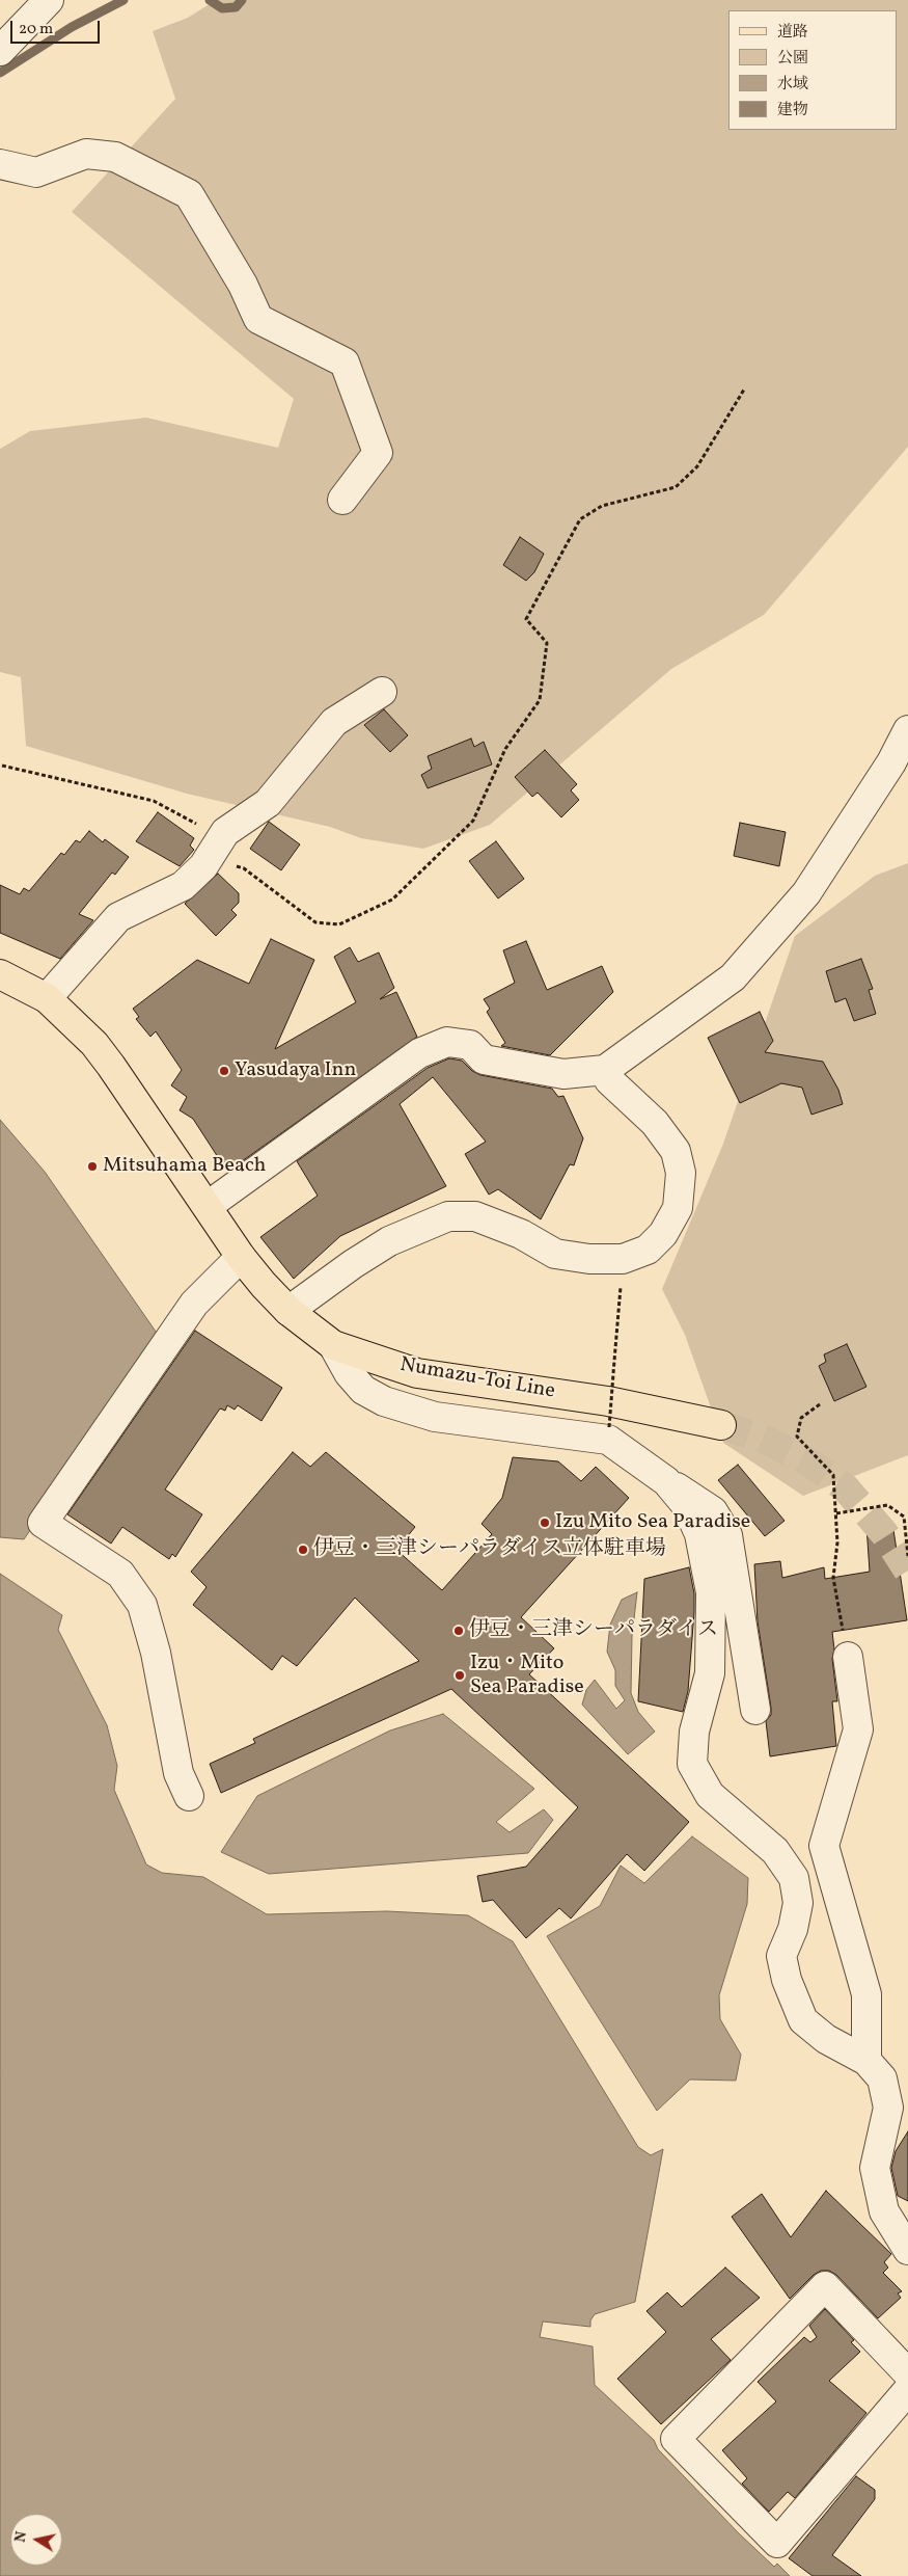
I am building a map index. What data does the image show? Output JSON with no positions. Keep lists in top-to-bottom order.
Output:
{
  "streets": {
    "main road": ["Numazu-Toi Line"]
  },
  "places": [
    "Yasudaya Inn",
    "Mitsuhama Beach",
    "Izu Mito Sea Paradise",
    "伊豆・三津シーパラダイス立体駐車場",
    "伊豆・三津シーパラダイス",
    "Izu・Mito Sea Paradise"
  ],
  "legend": [
    "道路",
    "公園",
    "水域",
    "建物"
  ],
  "scale_bar": "20 m",
  "north": "left"
}
